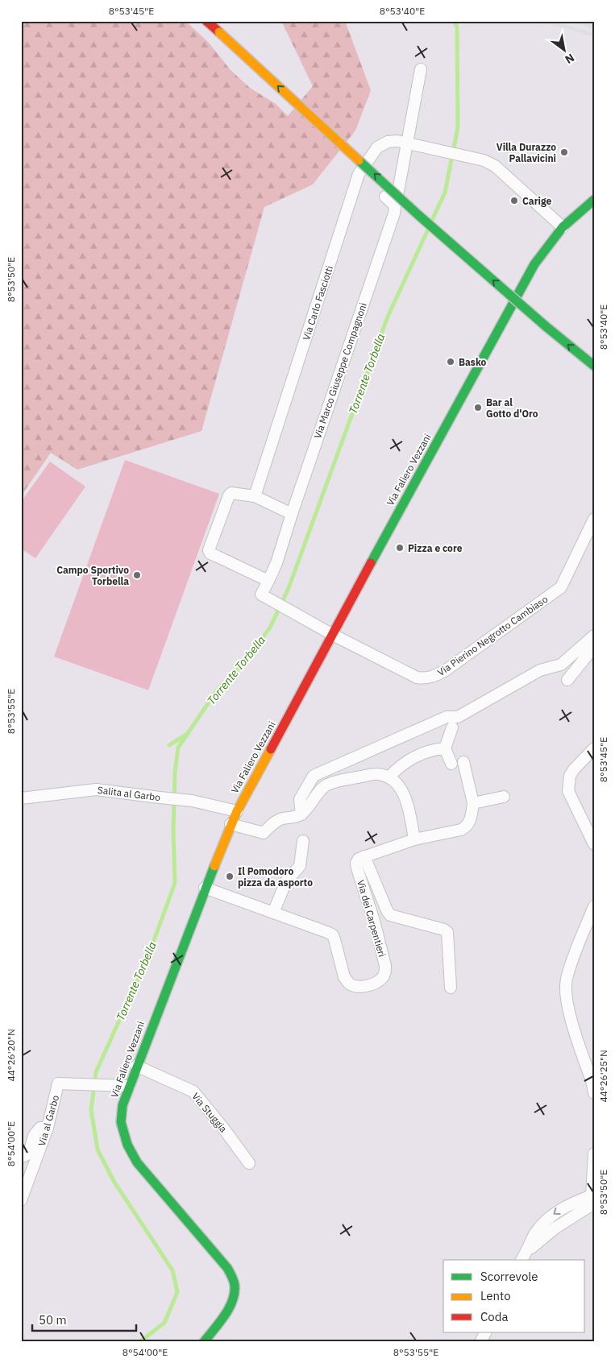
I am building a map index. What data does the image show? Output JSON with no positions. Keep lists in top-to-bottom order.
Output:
{
  "streets": {
    "main road": ["Via Faliero Vezzani"],
    "street": [
      "Via Carlo Fasciotti",
      "Via Marco Giuseppe Compagnoni",
      "Via Pierino Negrotto Cambiaso",
      "Salita al Garbo",
      "Via dei Carpentieri",
      "Via Stuggia",
      "Via al Garbo"
    ]
  },
  "crossings": [
    ["Via Carlo Fasciotti", "Via Marco Giuseppe Compagnoni"],
    ["Via Carlo Fasciotti", "Via Faliero Vezzani"],
    ["Via Faliero Vezzani", "Via Pierino Negrotto Cambiaso"],
    ["Via Faliero Vezzani", "Salita al Garbo"],
    ["Via Faliero Vezzani", "Via dei Carpentieri"],
    ["Via Faliero Vezzani", "Via Stuggia"],
    ["Via Faliero Vezzani", "Via al Garbo"]
  ],
  "water": ["Torrente Torbella"],
  "places": [
    "Villa Durazzo Pallavicini",
    "Carige",
    "Basko",
    "Bar al Gotto d'Oro",
    "Pizza e core",
    "Campo Sportivo Torbella",
    "Il Pomodoro pizza da asporto"
  ],
  "legend": ["Scorrevole", "Lento", "Coda"],
  "scale_bar": "50 m",
  "north": "bottom right",
  "coordinates": [
    "8°53'45\"E",
    "8°53'40\"E",
    "8°53'50\"E",
    "8°53'55\"E",
    "44°26'20\"N",
    "44°26'25\"N",
    "8°54'00\"E"
  ]
}
